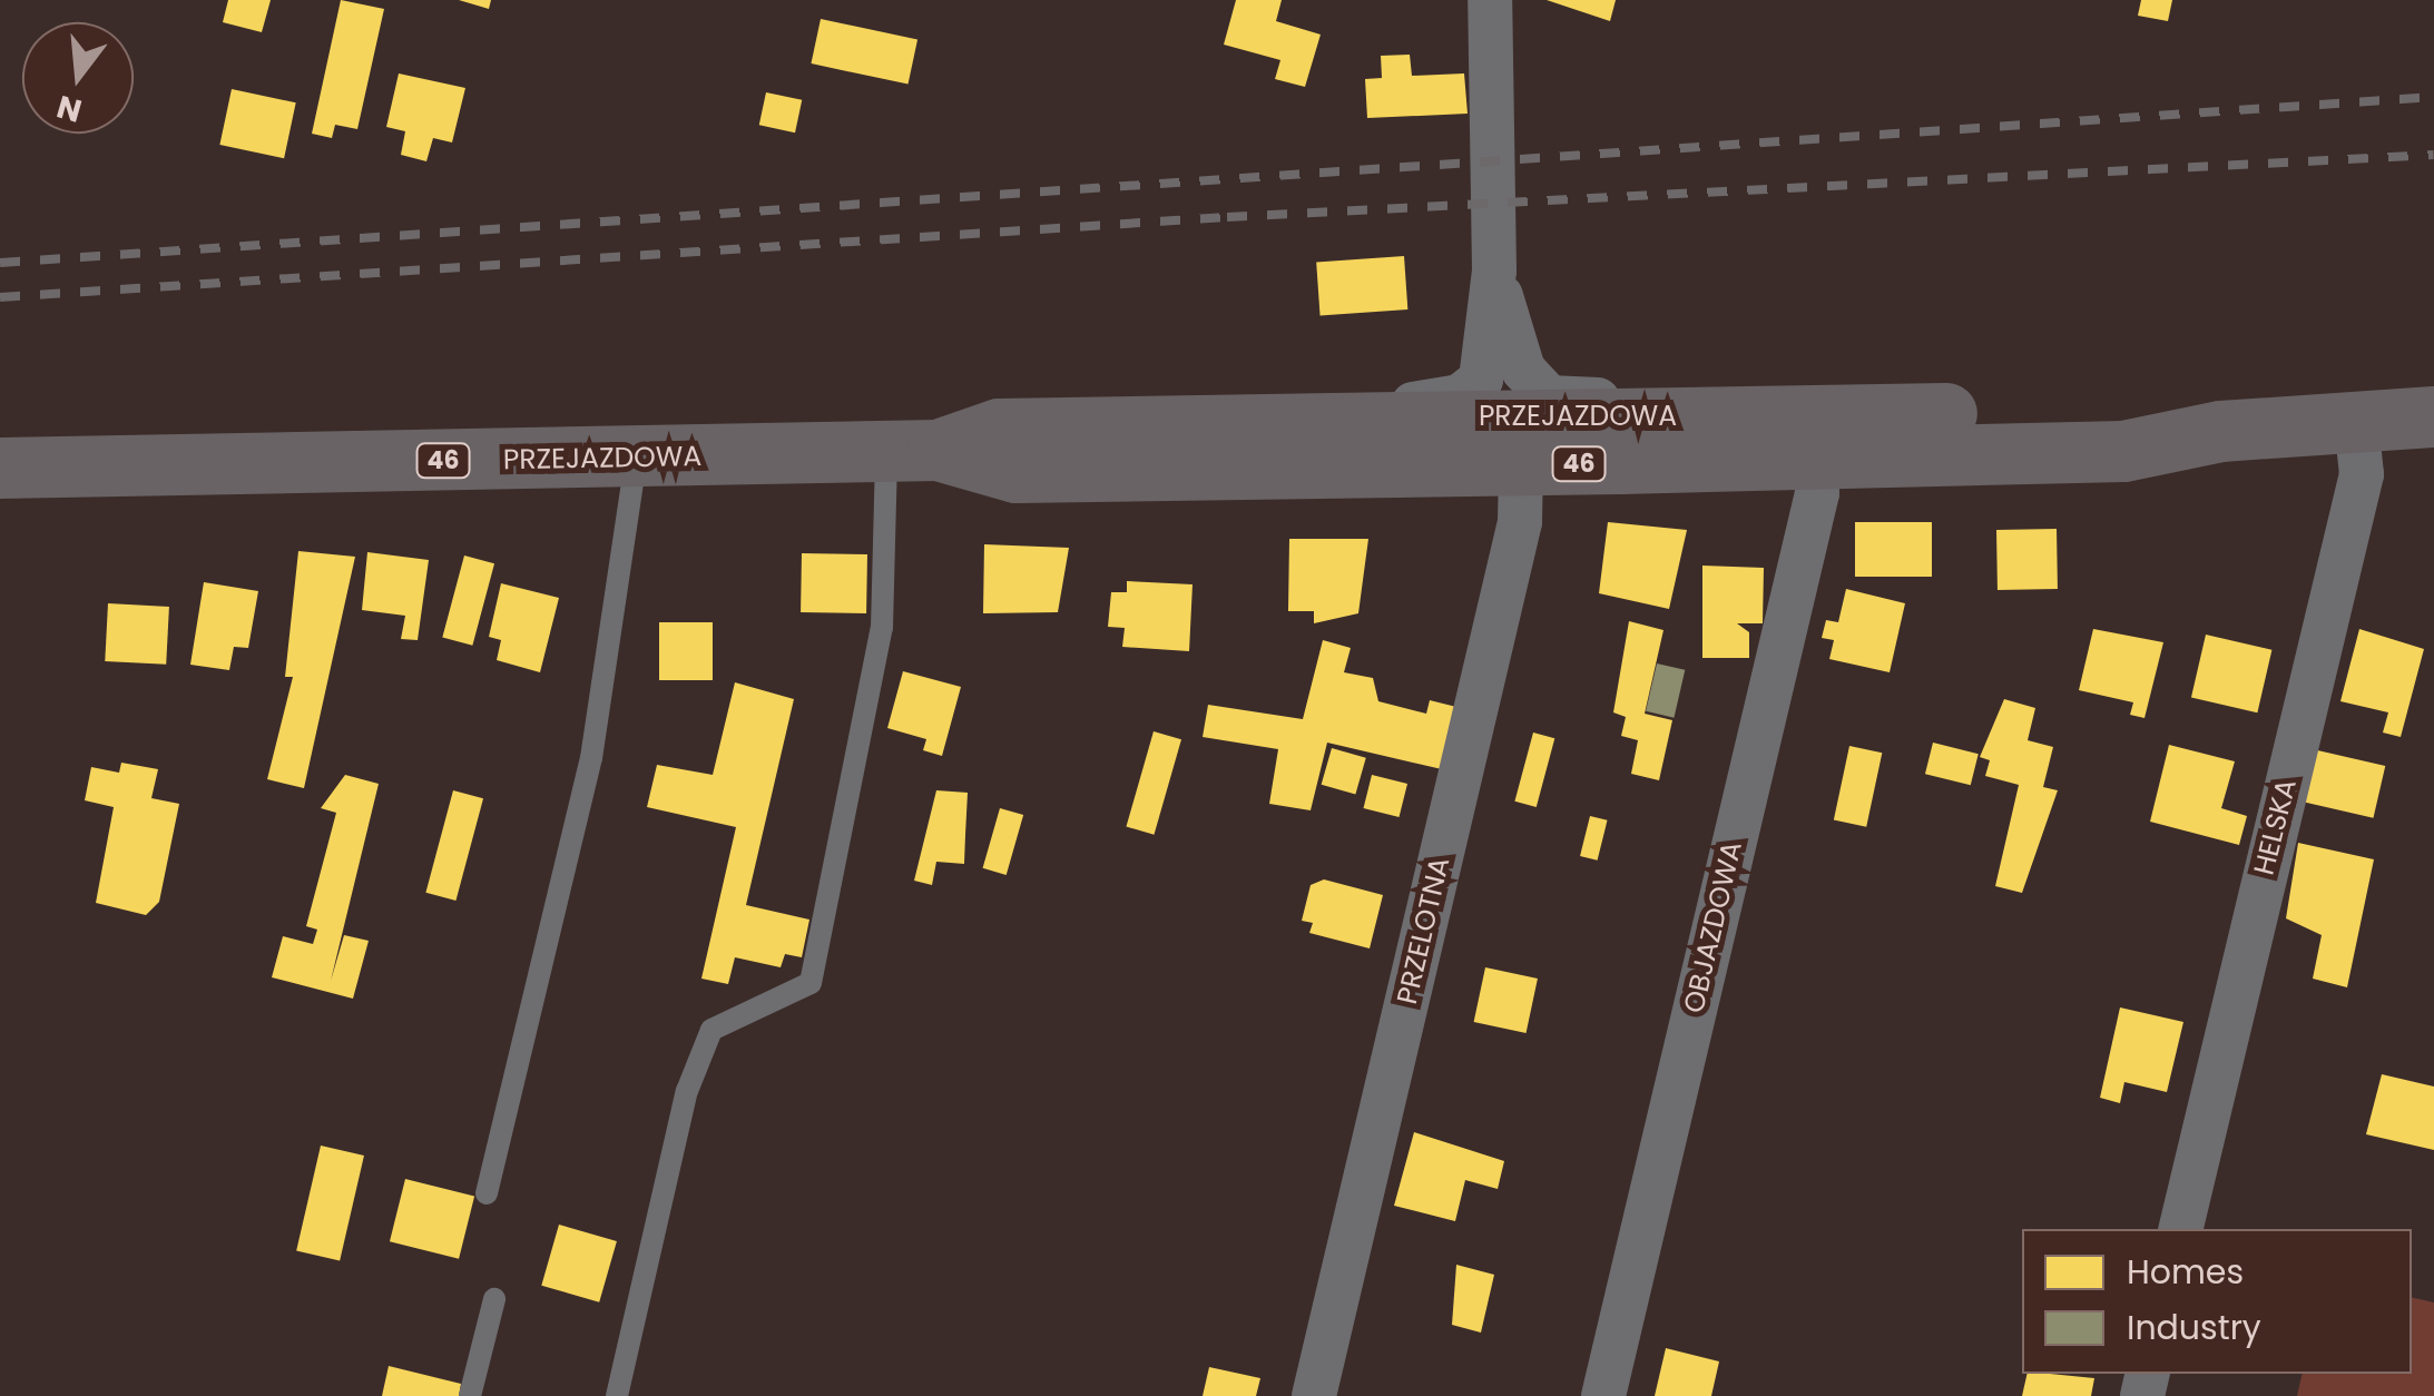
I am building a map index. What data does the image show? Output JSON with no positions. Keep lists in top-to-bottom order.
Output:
{
  "streets": {
    "main road": ["PRZEJAZDOWA", "46"],
    "street": ["HELSKA", "OBJAZDOWA", "PRZELOTNA"]
  },
  "crossings": [
    ["PRZEJAZDOWA", "HELSKA"],
    ["PRZEJAZDOWA", "OBJAZDOWA"],
    ["PRZEJAZDOWA", "PRZELOTNA"]
  ],
  "legend": ["Homes", "Industry"],
  "north": "bottom"
}
